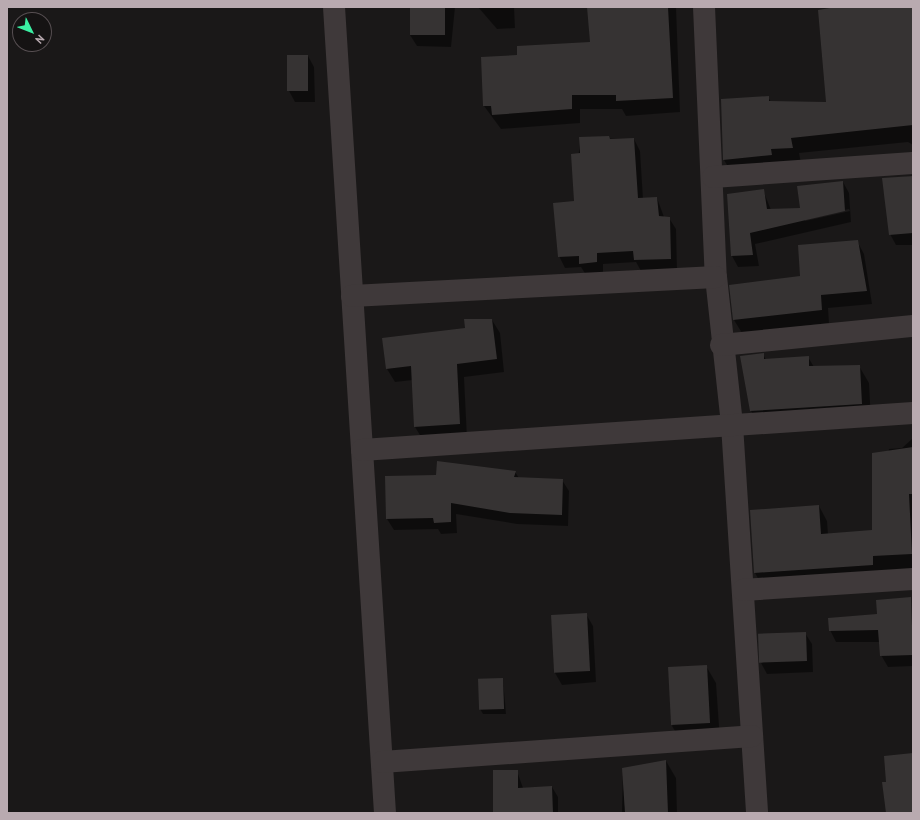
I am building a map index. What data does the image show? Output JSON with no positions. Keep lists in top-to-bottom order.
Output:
{
  "north": "bottom right"
}
